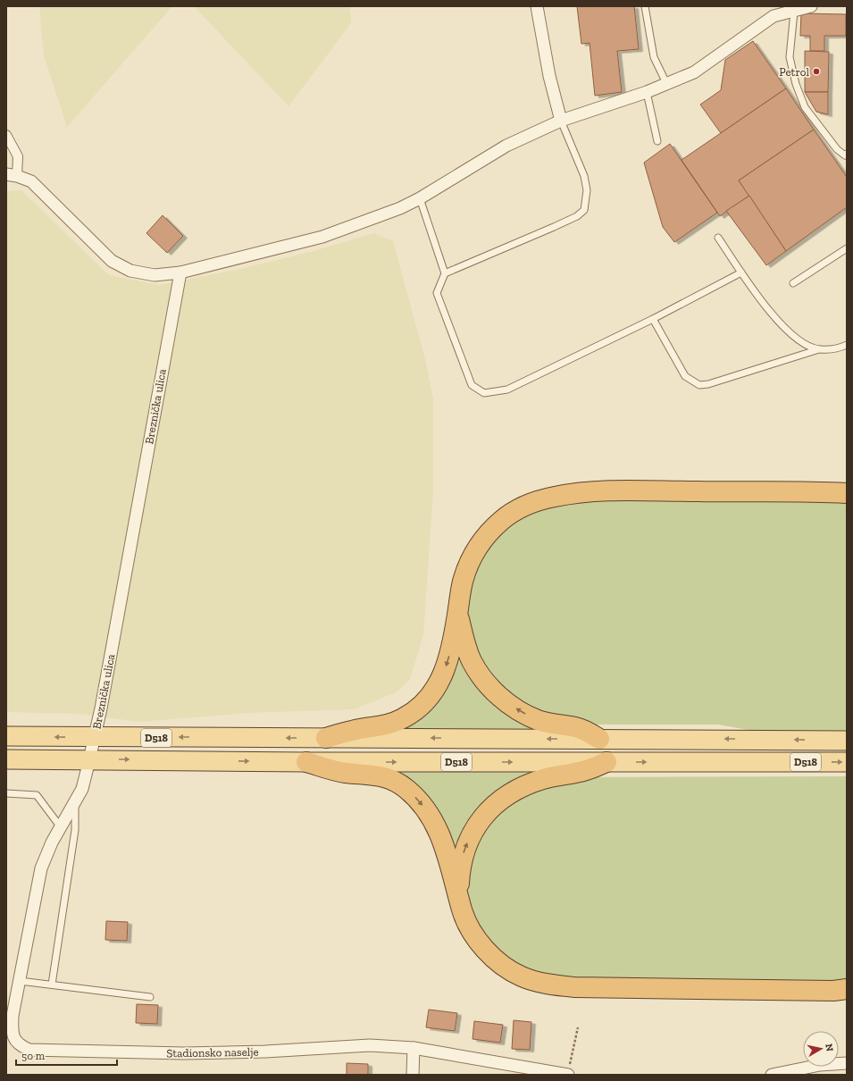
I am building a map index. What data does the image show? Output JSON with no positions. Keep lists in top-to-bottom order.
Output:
{
  "streets": {
    "main road": ["D518"],
    "street": ["Breznička ulica", "Stadionsko naselje"]
  },
  "crossings": [
    ["Breznička ulica", "D518"],
    ["Breznička ulica", "Stadionsko naselje"],
    ["D518", "Stadionsko naselje"]
  ],
  "places": ["Petrol"],
  "scale_bar": "50 m",
  "north": "right"
}
